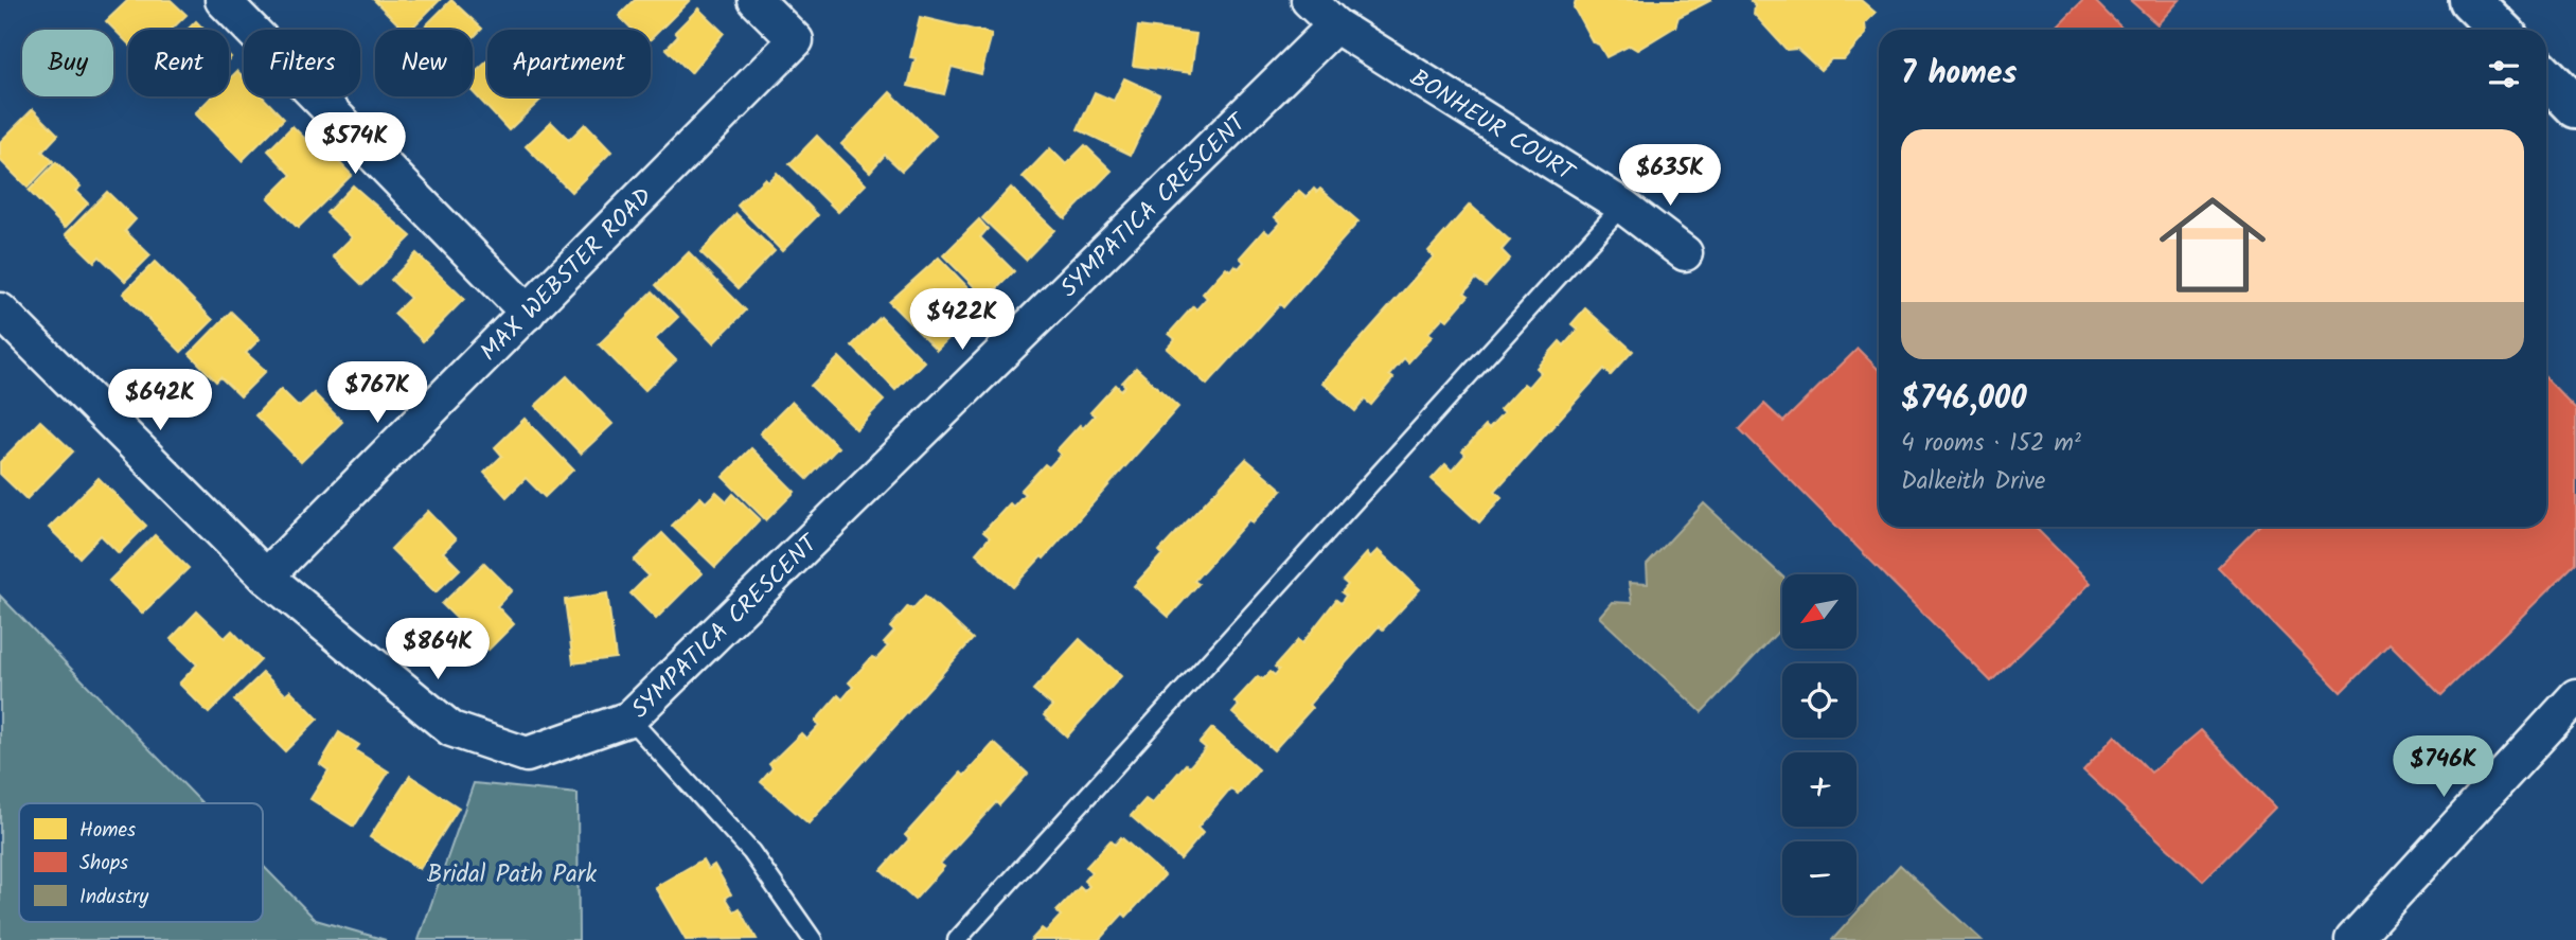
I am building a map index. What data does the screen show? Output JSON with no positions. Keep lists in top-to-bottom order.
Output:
{
  "streets": {
    "street": ["BONHEUR COURT", "SYMPATICA CRESCENT", "MAX WEBSTER ROAD"]
  },
  "crossings": [
    ["BONHEUR COURT", "SYMPATICA CRESCENT"],
    ["SYMPATICA CRESCENT", "MAX WEBSTER ROAD"]
  ],
  "parks": ["Bridal Path Park"],
  "legend": ["Homes", "Shops", "Industry"],
  "north": "bottom left",
  "page": {
    "chip": [
      "Buy",
      "Rent",
      "Filters",
      "New",
      "Apartment"
    ],
    "heading": "7 homes",
    "price": [
      "$574K",
      "$635K",
      "$422K",
      "$767K",
      "$642K",
      "$864K",
      "$746K"
    ],
    "list": [
      {
        "name": "$746,000",
        "note": "4 rooms · 152 m² · Dalkeith Drive"
      }
    ],
    "map_buttons": ["+", "−"]
  }
}
